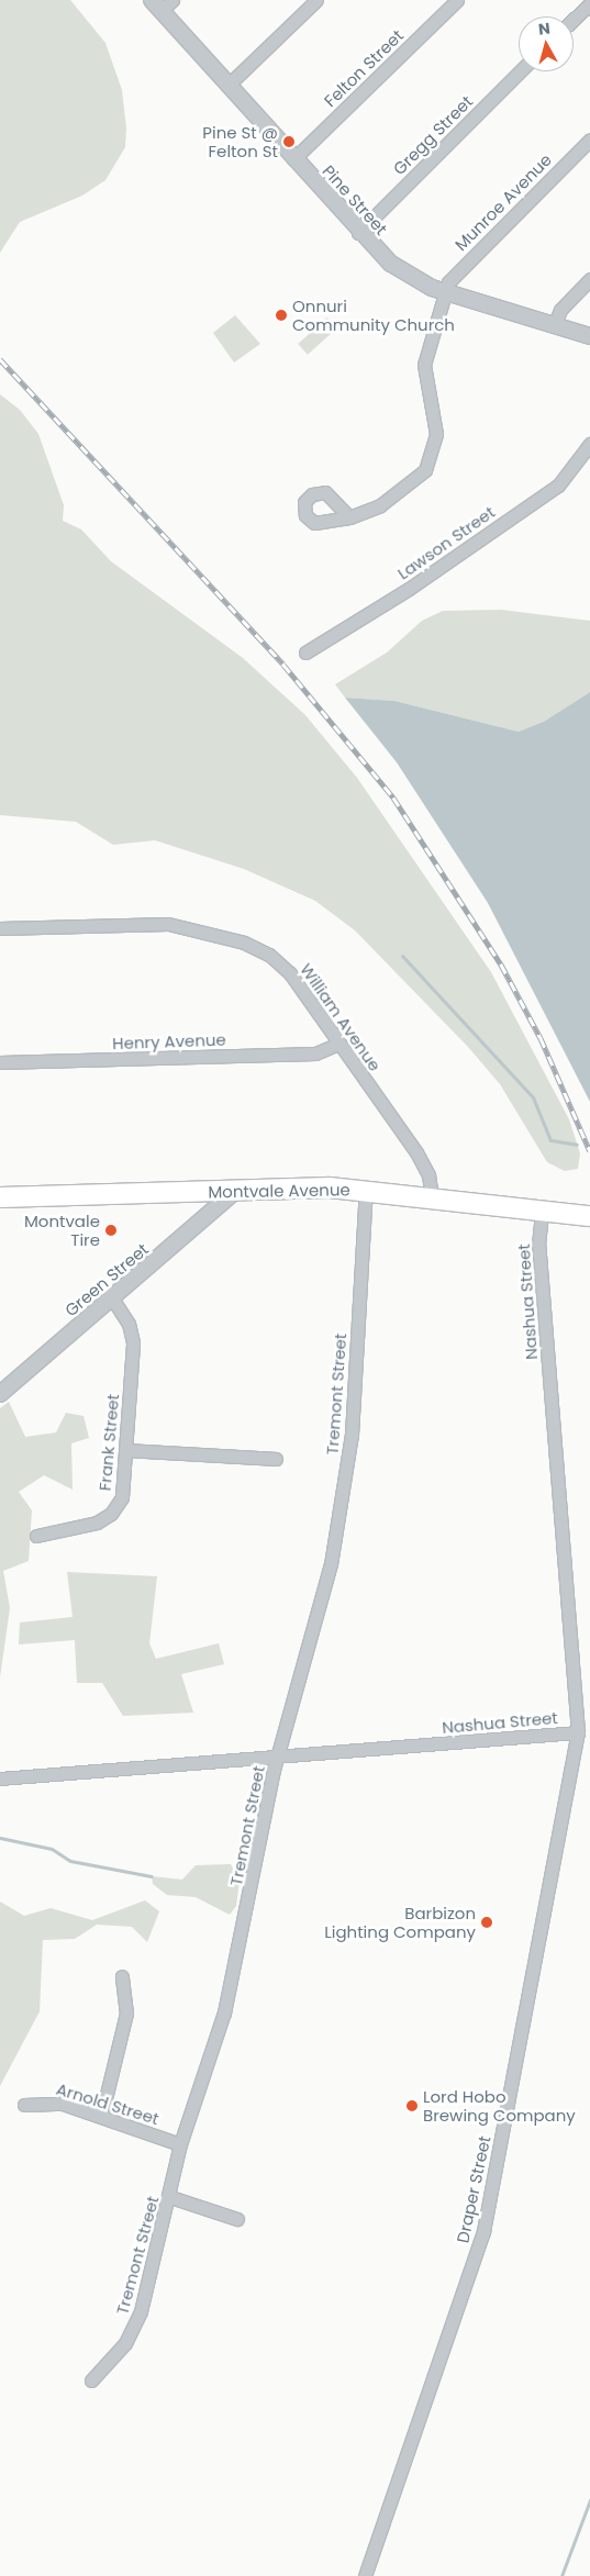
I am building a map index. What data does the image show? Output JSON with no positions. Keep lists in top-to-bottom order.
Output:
{
  "streets": {
    "main road": ["Montvale Avenue"],
    "street": [
      "Felton Street",
      "Gregg Street",
      "Pine Street",
      "Munroe Avenue",
      "Lawson Street",
      "William Avenue",
      "Henry Avenue",
      "Green Street",
      "Nashua Street",
      "Tremont Street",
      "Frank Street",
      "Arnold Street",
      "Draper Street"
    ]
  },
  "crossings": [
    ["Felton Street", "Pine Street"],
    ["Gregg Street", "Pine Street"],
    ["Pine Street", "Munroe Avenue"],
    ["William Avenue", "Henry Avenue"],
    ["William Avenue", "Montvale Avenue"],
    ["Montvale Avenue", "Green Street"],
    ["Montvale Avenue", "Nashua Street"],
    ["Montvale Avenue", "Tremont Street"],
    ["Green Street", "Frank Street"],
    ["Nashua Street", "Tremont Street"],
    ["Nashua Street", "Draper Street"],
    ["Tremont Street", "Arnold Street"]
  ],
  "places": [
    "Pine St @ Felton St",
    "Onnuri Community Church",
    "Montvale Tire",
    "Barbizon Lighting Company",
    "Lord Hobo Brewing Company"
  ],
  "north": "top"
}
